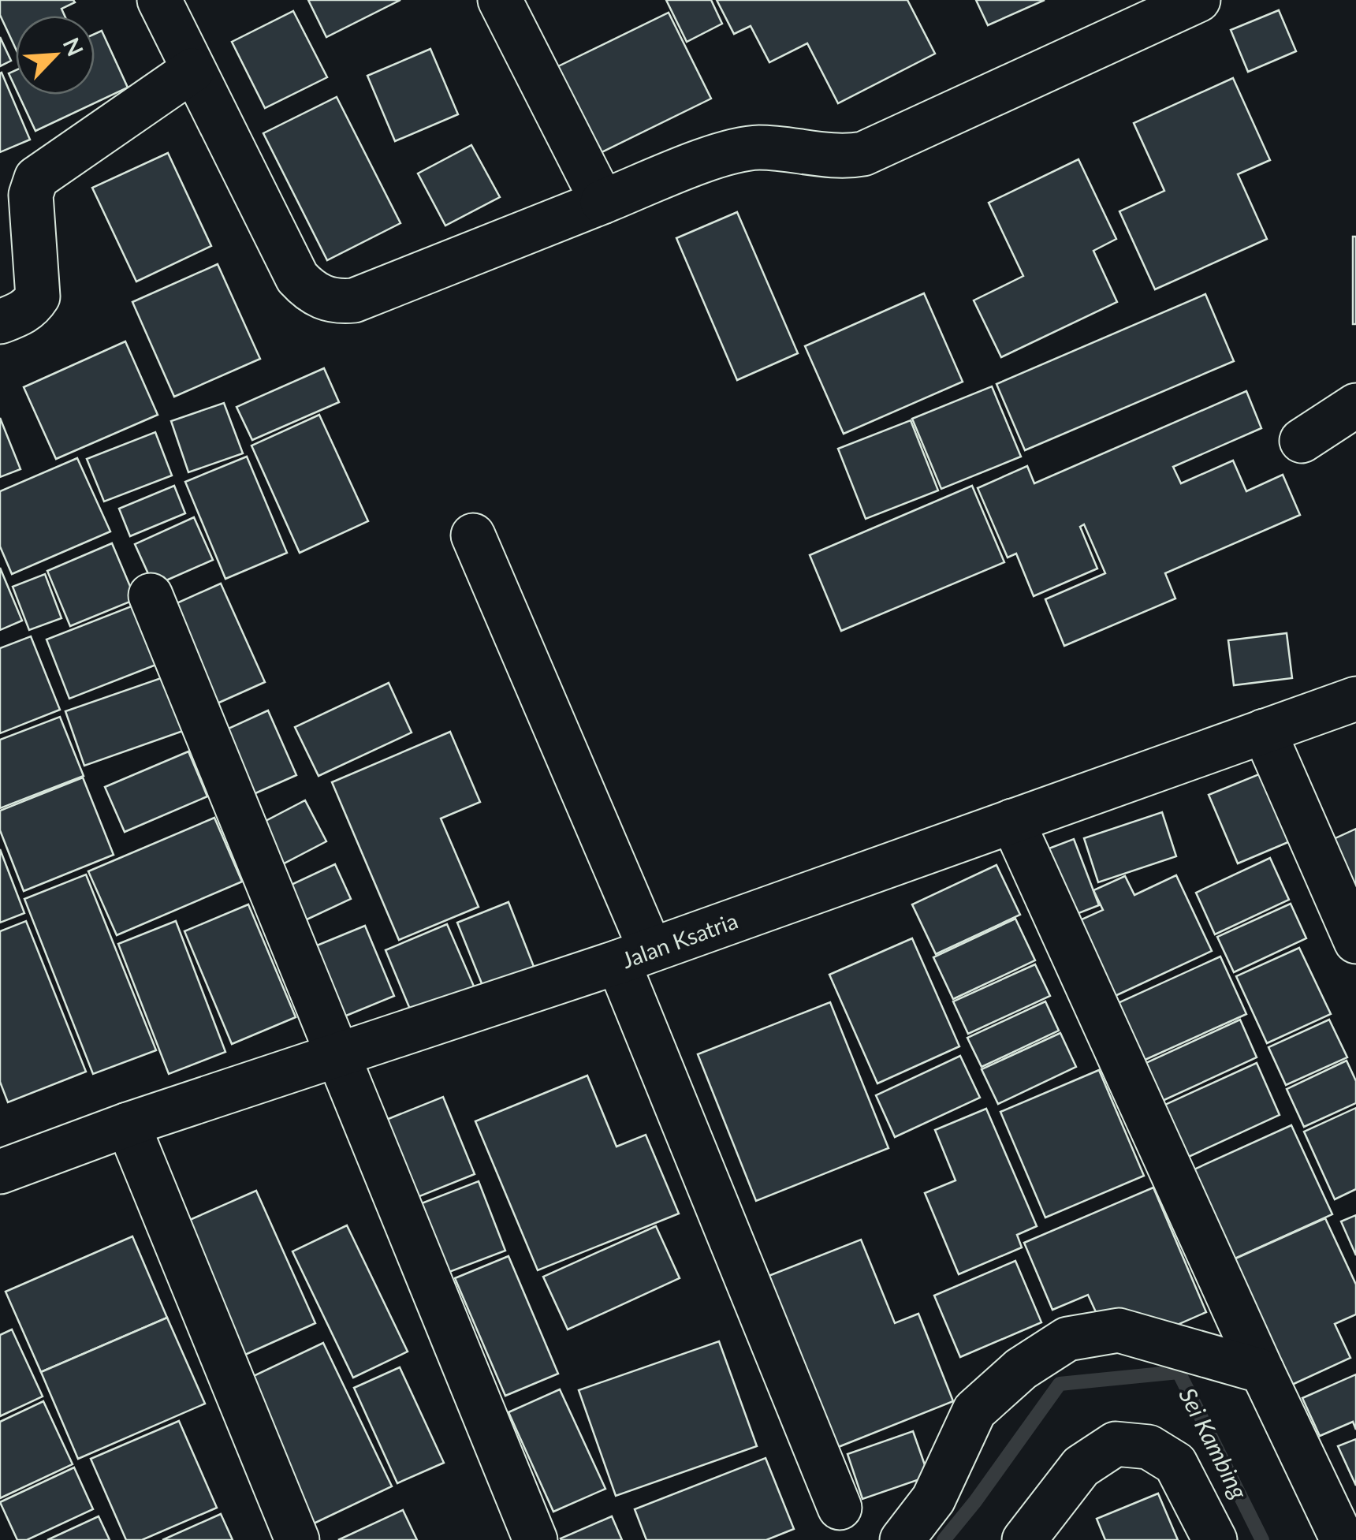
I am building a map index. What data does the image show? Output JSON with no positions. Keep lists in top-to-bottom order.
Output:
{
  "streets": {
    "street": ["Jalan Ksatria"]
  },
  "water": ["Sei Kambing"],
  "north": "top right"
}
